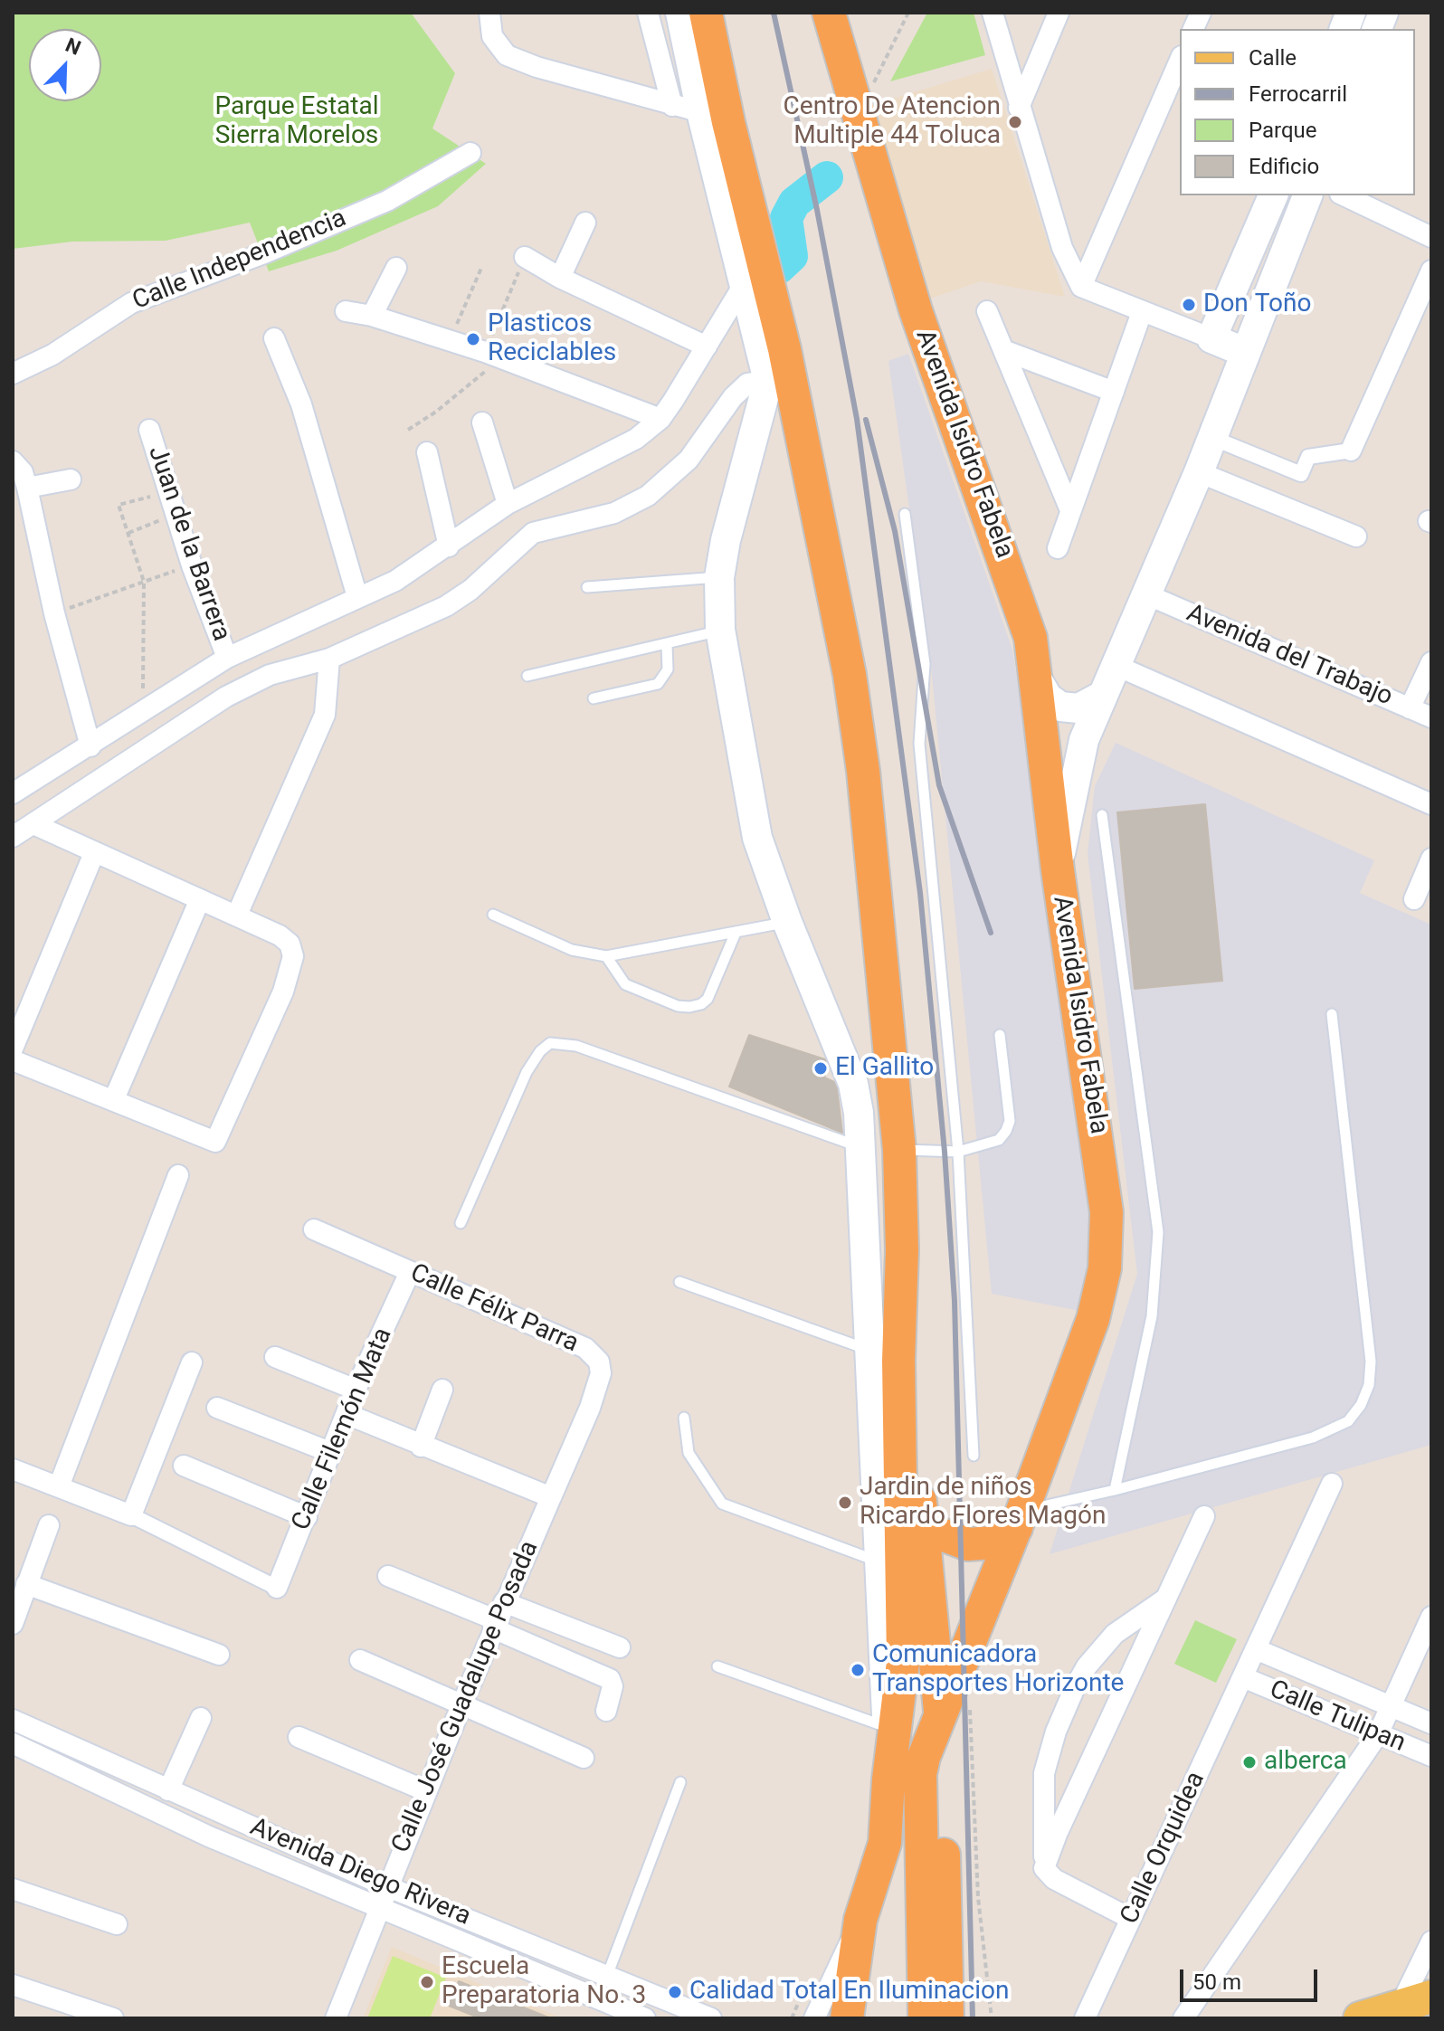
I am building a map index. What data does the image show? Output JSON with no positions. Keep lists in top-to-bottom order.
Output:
{
  "streets": {
    "highway": ["Avenida Isidro Fabela"],
    "street": [
      "Calle Independencia",
      "Juan de la Barrera",
      "Avenida del Trabajo",
      "Calle Félix Parra",
      "Calle Filemón Mata",
      "Calle José Guadalupe Posada",
      "Calle Tulipan",
      "Calle Orquidea",
      "Avenida Diego Rivera"
    ]
  },
  "crossings": [
    ["Calle Félix Parra", "Calle Filemón Mata"],
    ["Calle Félix Parra", "Calle José Guadalupe Posada"],
    ["Calle José Guadalupe Posada", "Avenida Diego Rivera"],
    ["Calle Tulipan", "Calle Orquidea"]
  ],
  "parks": ["Parque Estatal Sierra Morelos"],
  "places": [
    "Centro De Atencion Multiple 44 Toluca",
    "Don Toño",
    "Plasticos Reciclables",
    "El Gallito",
    "Jardin de niños Ricardo Flores Magón",
    "Comunicadora Transportes Horizonte",
    "alberca",
    "Escuela Preparatoria No. 3",
    "Calidad Total En Iluminacion"
  ],
  "legend": [
    "Calle",
    "Ferrocarril",
    "Parque",
    "Edificio"
  ],
  "scale_bar": "50 m",
  "north": "top right"
}
